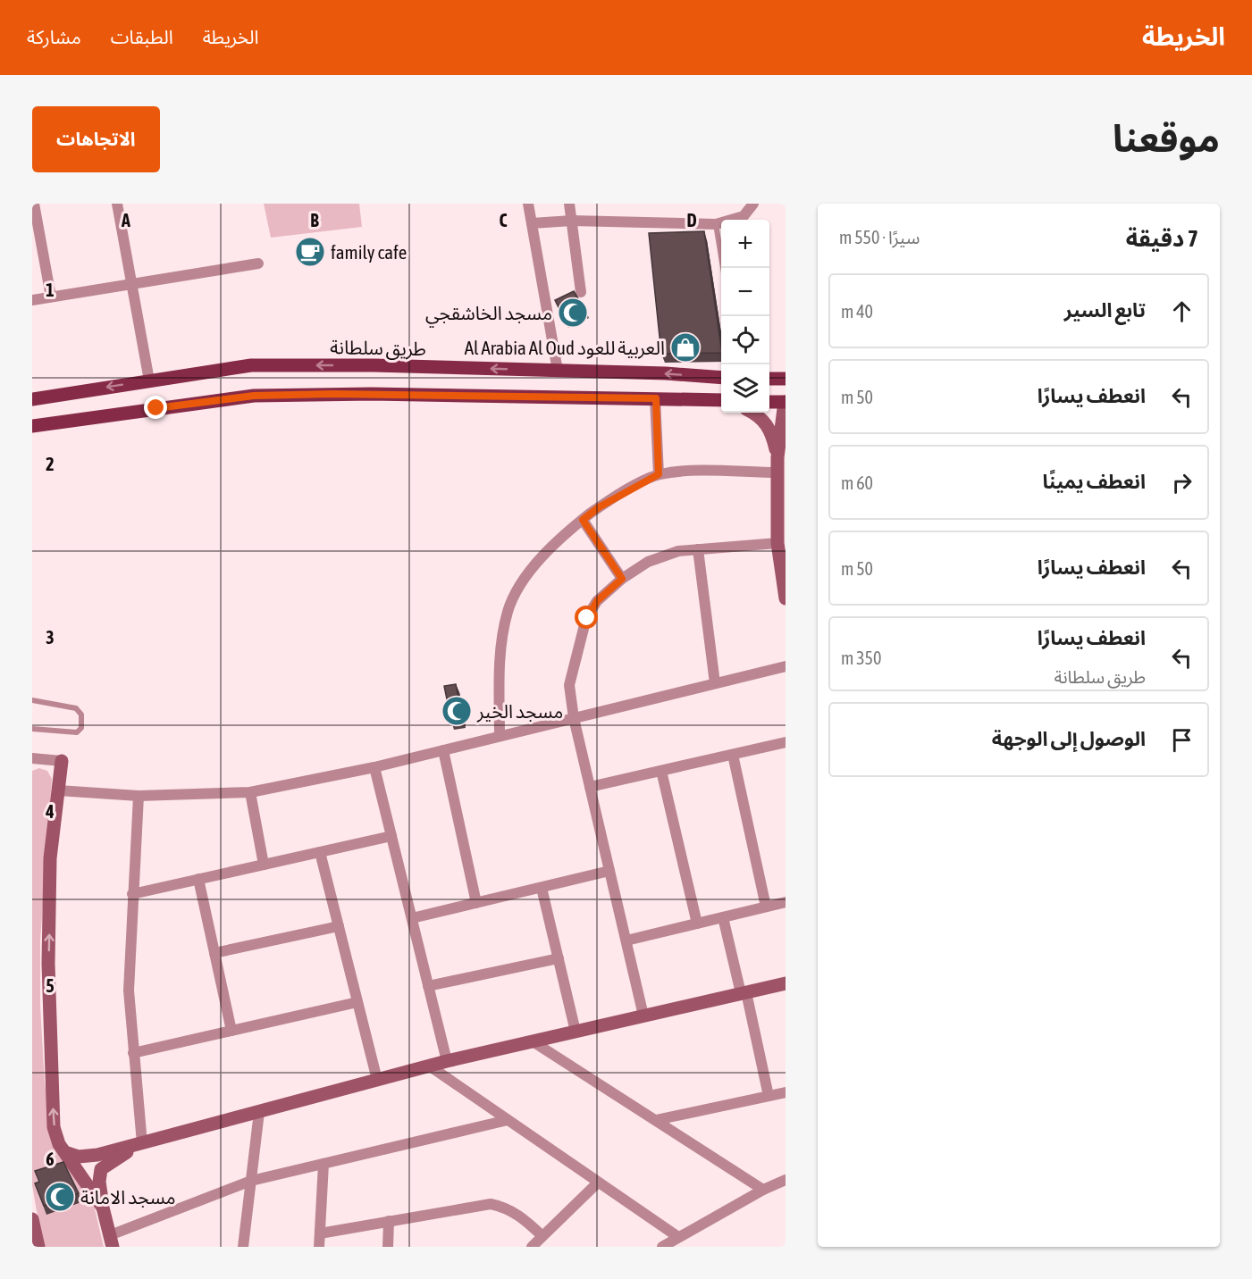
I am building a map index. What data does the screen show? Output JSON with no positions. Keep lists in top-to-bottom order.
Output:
{
  "streets": {
    "main road": ["طريق سلطانة"]
  },
  "places": {
    "cafe": ["family cafe"],
    "mosque": ["مسجد الخاشقجي", "مسجد الخير", "مسجد الامانة"],
    "shop": ["Al Arabia Al Oud العربية للعود"]
  },
  "page": {
    "header": "الخريطة",
    "nav": ["الخريطة", "الطبقات", "مشاركة"],
    "title": "موقعنا",
    "buttons": "الاتجاهات",
    "heading": ["7 دقيقة", "سيرًا · 550 m"],
    "map_buttons": ["+", "−"],
    "list": [
      ["تابع السير", "40 m"],
      ["انعطف يسارًا", "50 m"],
      ["انعطف يمينًا", "60 m"],
      ["انعطف يسارًا", "50 m"],
      ["انعطف يسارًا", "طريق سلطانة", "350 m"],
      "الوصول إلى الوجهة"
    ]
  },
  "grid": {
    "columns": [
      "A",
      "B",
      "C",
      "D"
    ],
    "rows": [
      "1",
      "2",
      "3",
      "4",
      "5",
      "6"
    ]
  }
}
